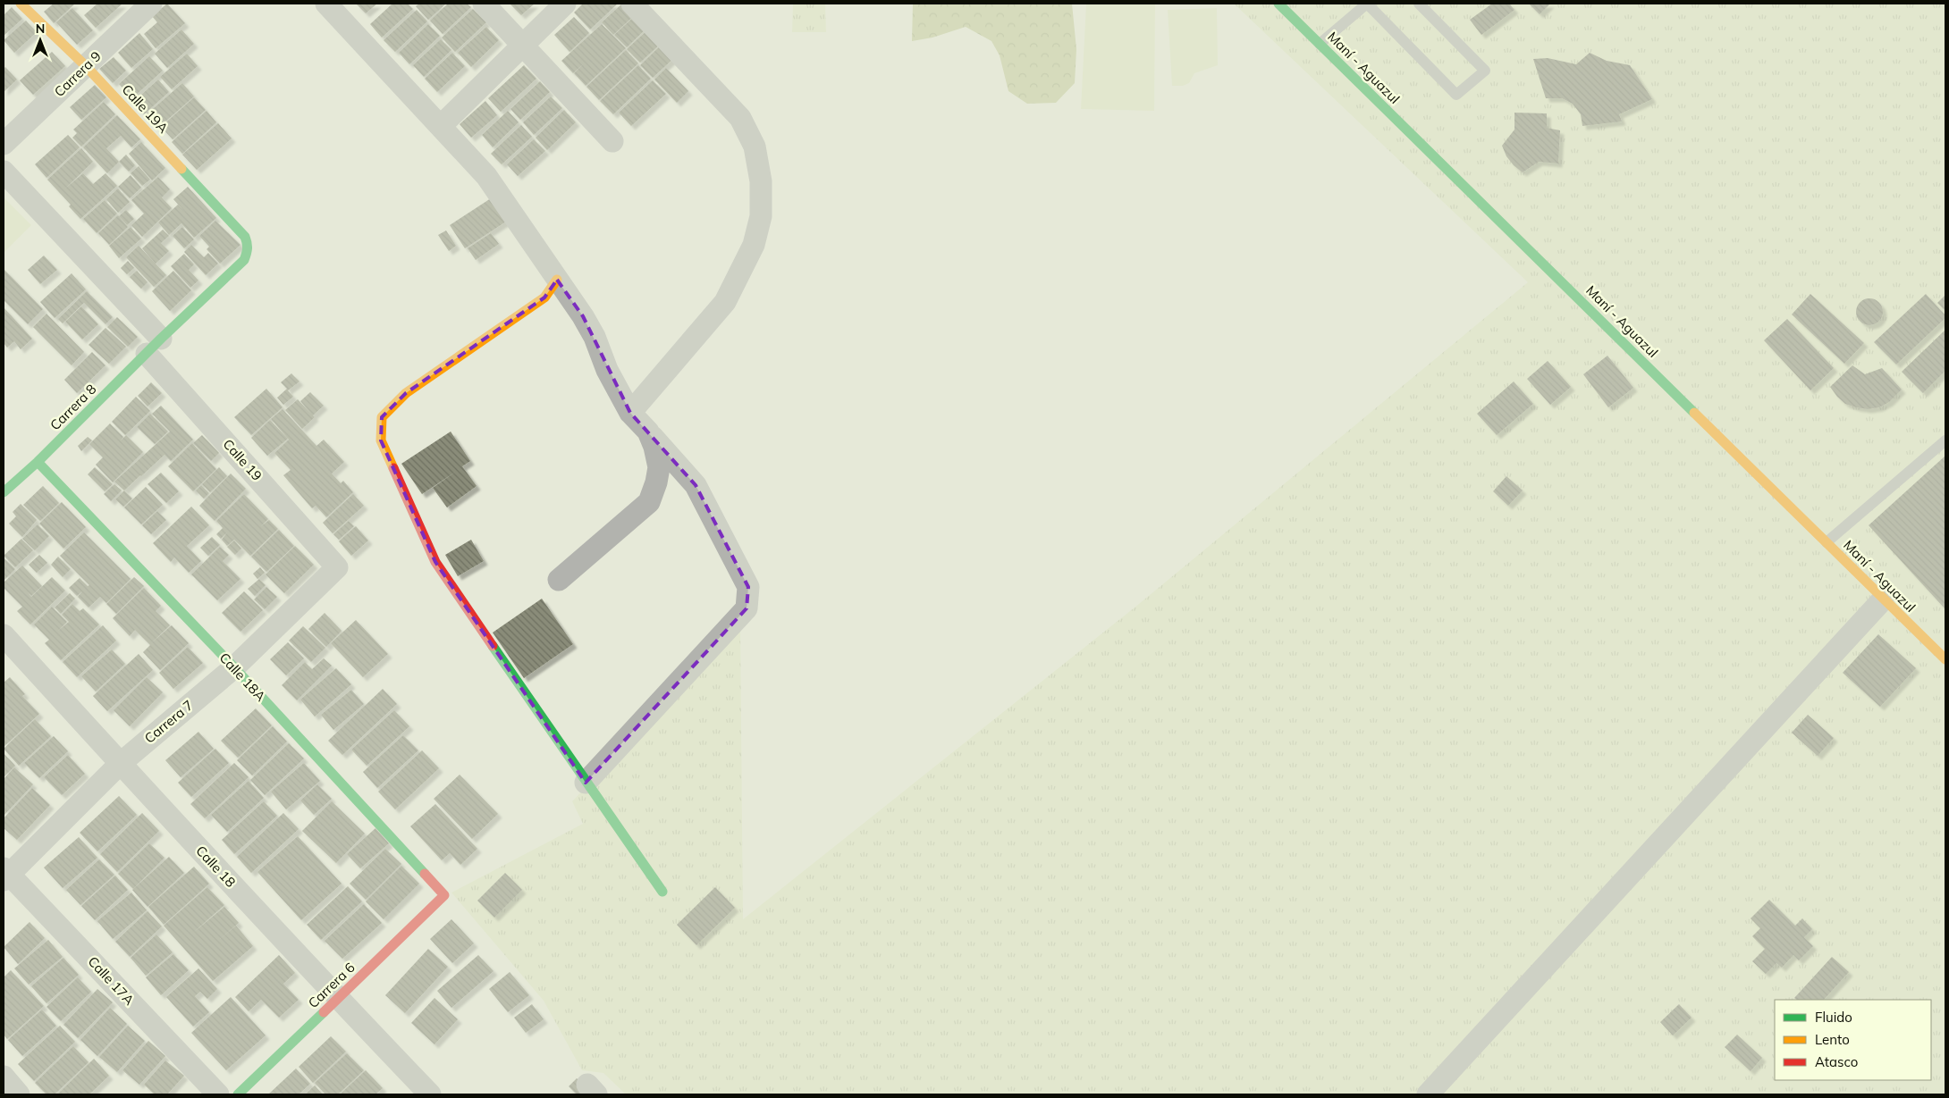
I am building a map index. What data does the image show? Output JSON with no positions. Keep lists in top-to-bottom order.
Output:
{
  "streets": {
    "street": [
      "Maní - Aguazul",
      "Carrera 9",
      "Calle 19A",
      "Carrera 8",
      "Calle 19",
      "Calle 18A",
      "Carrera 7",
      "Calle 18",
      "Calle 17A",
      "Carrera 6"
    ]
  },
  "crossings": [
    ["Carrera 9", "Calle 19A"],
    ["Calle 19A", "Carrera 8"],
    ["Carrera 8", "Calle 19"],
    ["Carrera 8", "Calle 18A"],
    ["Calle 19", "Carrera 7"],
    ["Calle 18A", "Carrera 7"],
    ["Calle 18A", "Carrera 6"],
    ["Carrera 7", "Calle 18"],
    ["Carrera 7", "Calle 17A"],
    ["Calle 18", "Carrera 6"]
  ],
  "legend": ["Fluido", "Lento", "Atasco"],
  "north": "top"
}
